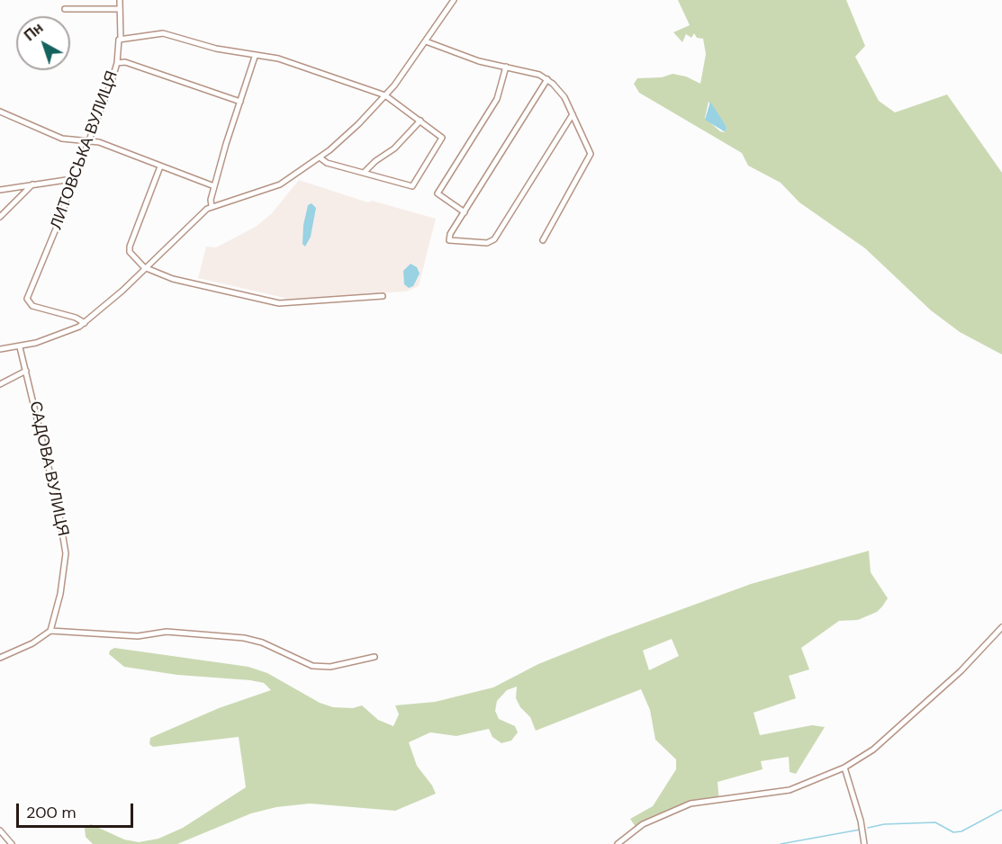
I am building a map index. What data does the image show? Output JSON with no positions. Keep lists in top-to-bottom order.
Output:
{
  "streets": {
    "street": ["ЛИТОВСЬКА ВУЛИЦЯ", "САДОВА ВУЛИЦЯ"]
  },
  "scale_bar": "200 m",
  "north": "top left"
}
